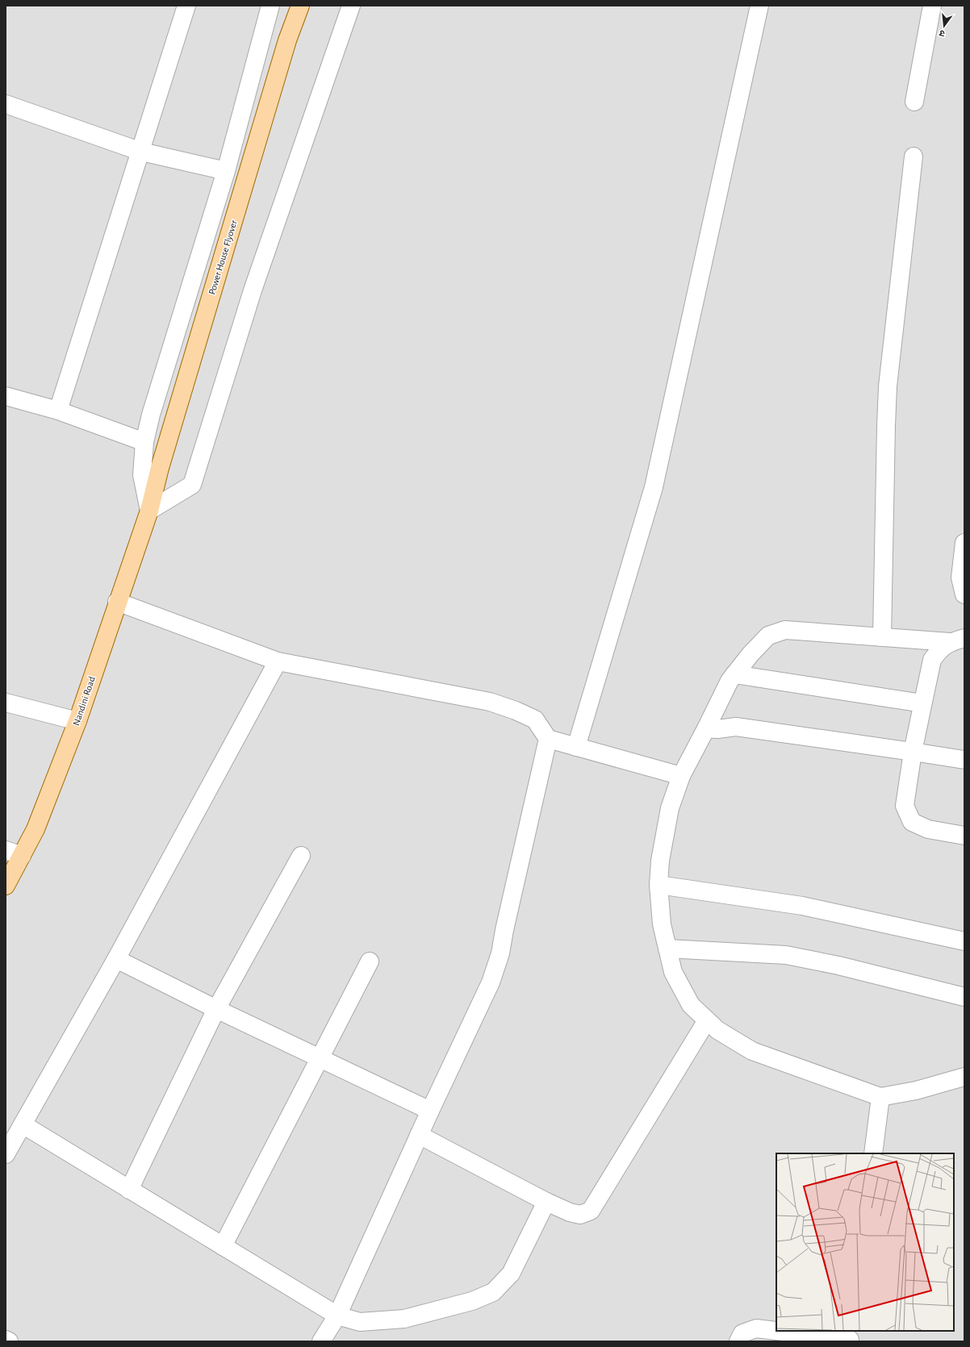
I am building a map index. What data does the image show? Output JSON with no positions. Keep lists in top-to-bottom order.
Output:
{
  "streets": {
    "main road": ["Power House Flyover", "Nandini Road"]
  },
  "crossings": [
    ["Power House Flyover", "Nandini Road"]
  ],
  "north": "bottom"
}
